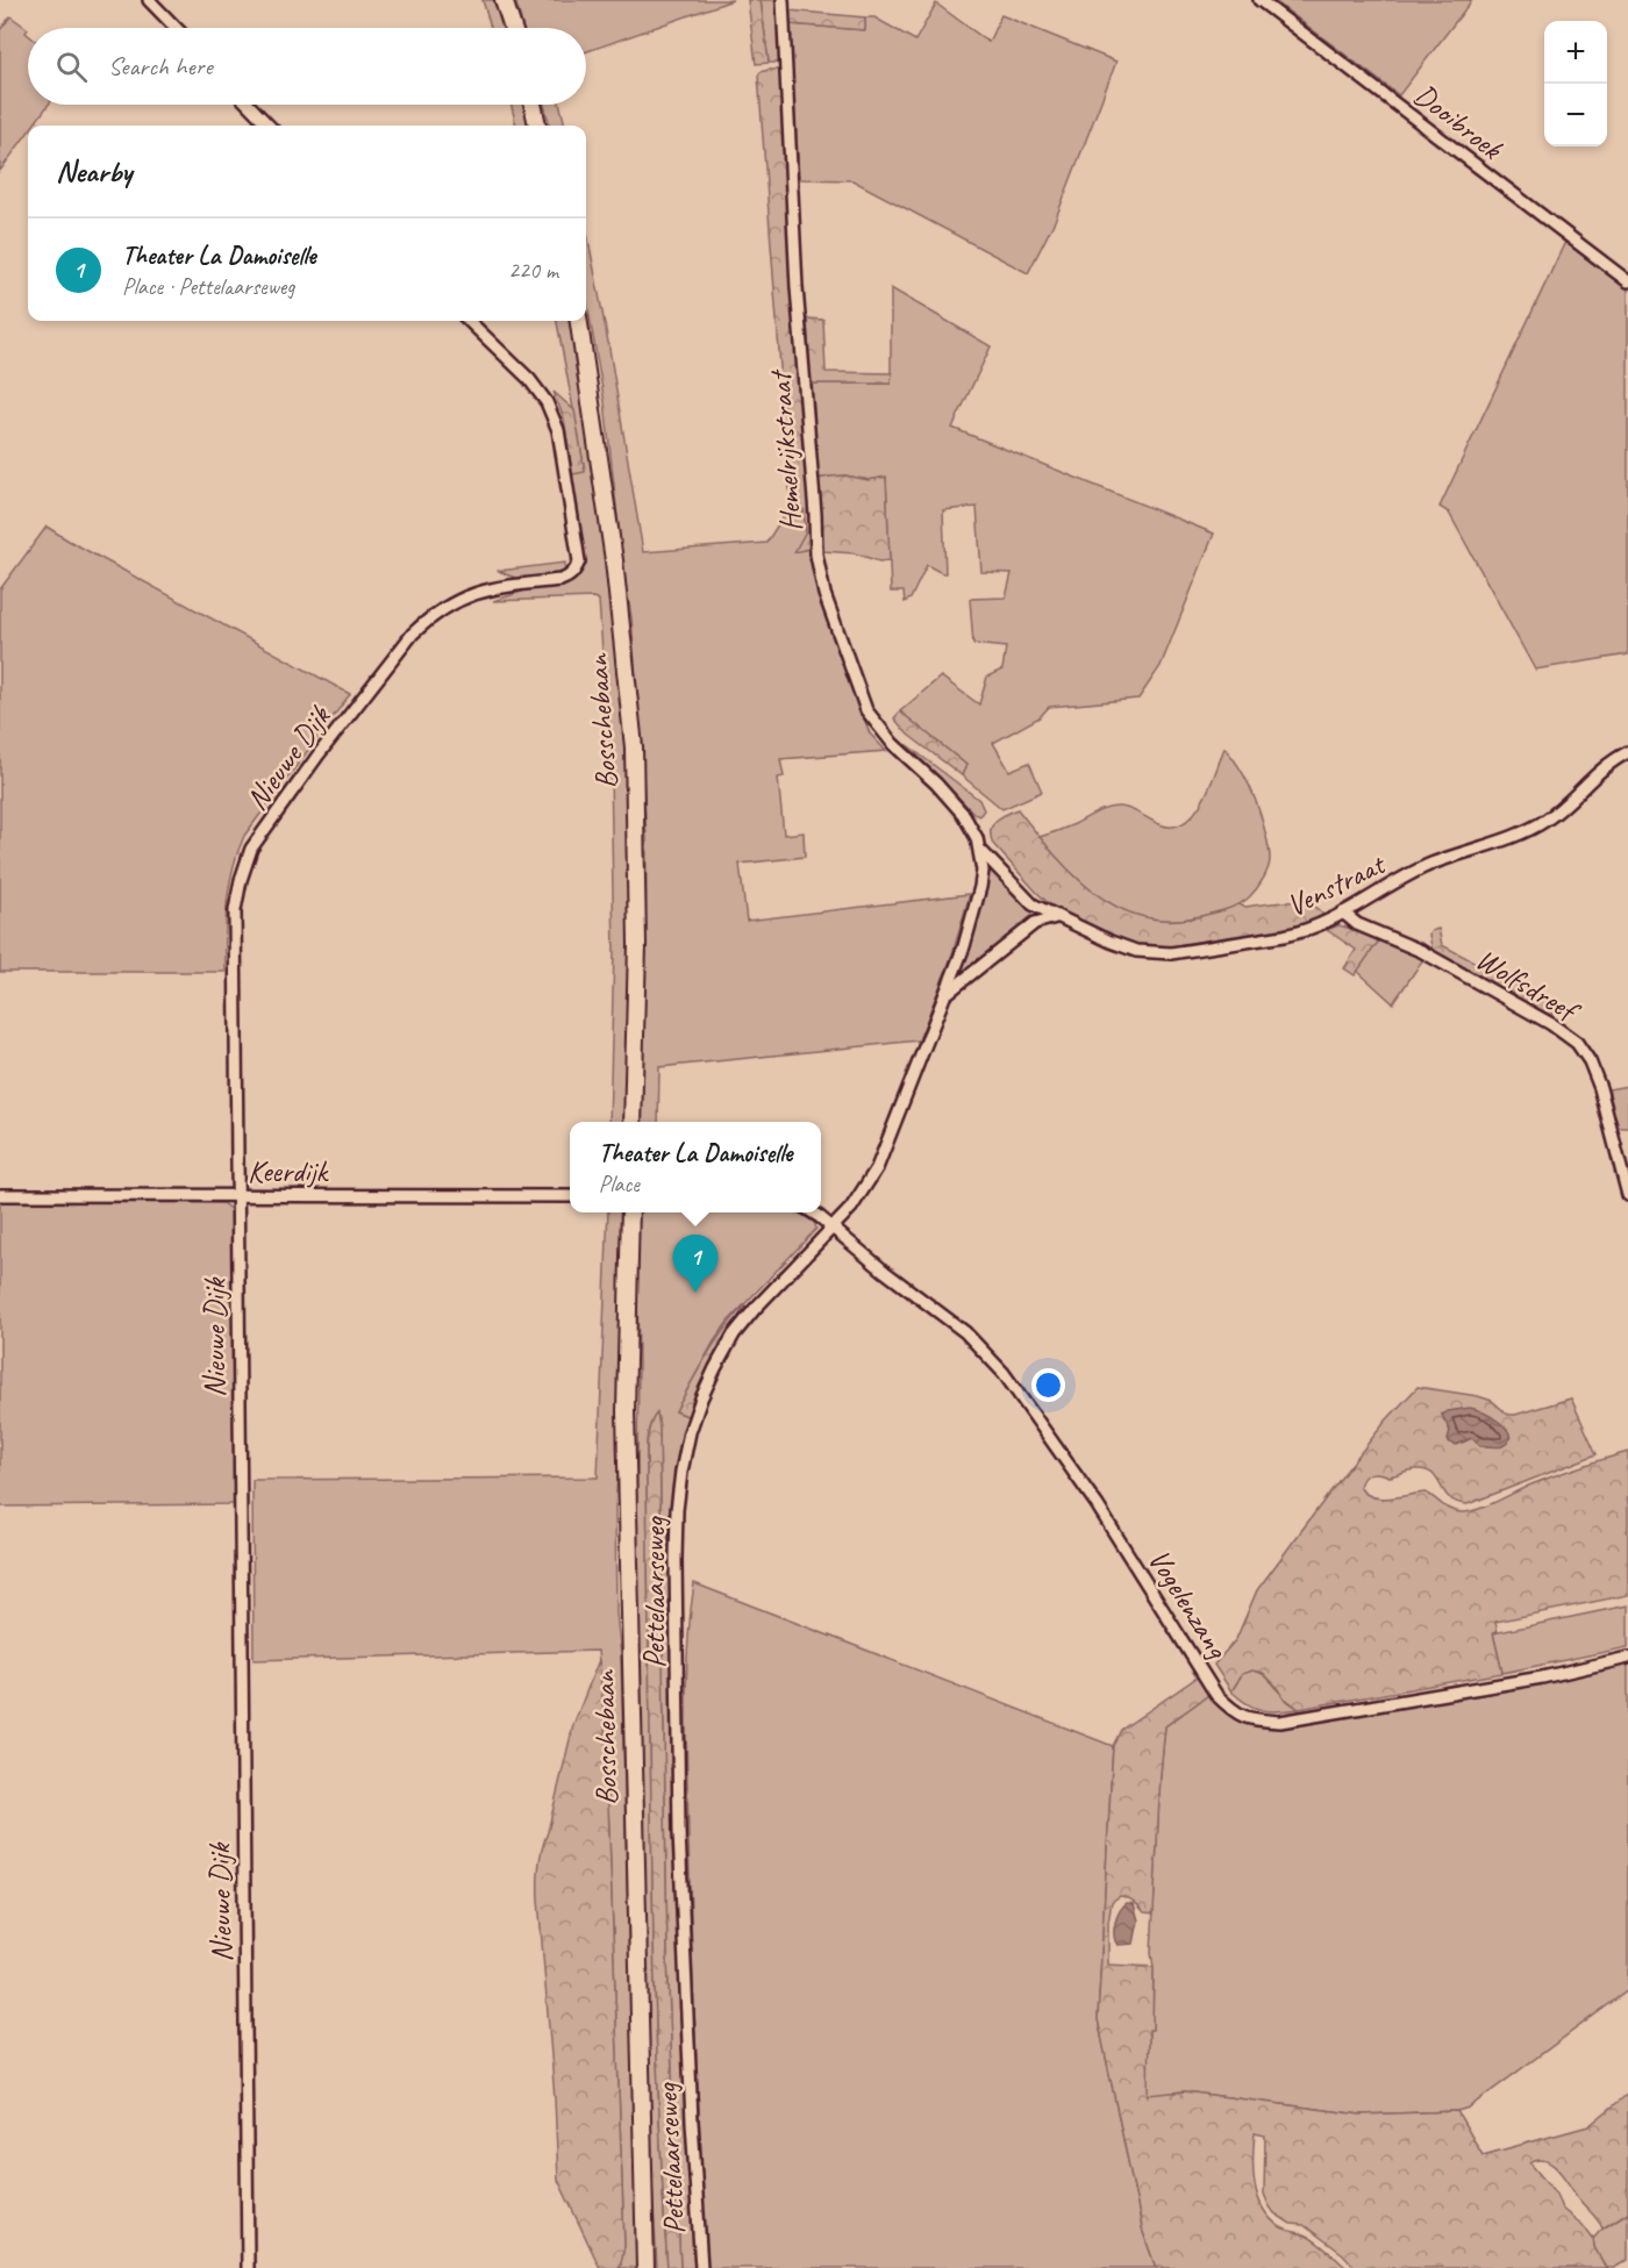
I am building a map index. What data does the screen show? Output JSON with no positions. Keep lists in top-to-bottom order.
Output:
{
  "streets": {
    "main road": ["Bosschebaan"],
    "street": [
      "Dooibroek",
      "Hemelrijkstraat",
      "Nieuwe Dijk",
      "Venstraat",
      "Wolfsdreef",
      "Keerdijk",
      "Pettelaarseweg",
      "Vogelenzang"
    ]
  },
  "crossings": [
    ["Hemelrijkstraat", "Venstraat"],
    ["Hemelrijkstraat", "Pettelaarseweg"],
    ["Nieuwe Dijk", "Keerdijk"],
    ["Venstraat", "Wolfsdreef"],
    ["Venstraat", "Pettelaarseweg"],
    ["Pettelaarseweg", "Vogelenzang"]
  ],
  "page": {
    "map_buttons": ["+", "−"],
    "search": "Search here",
    "heading": "Nearby",
    "list": [
      {
        "mark": "1",
        "name": "Theater La Damoiselle",
        "note": "Place · Pettelaarseweg",
        "value": "220 m"
      }
    ],
    "popup": ["Theater La Damoiselle", "Place"],
    "pins": "1"
  }
}
